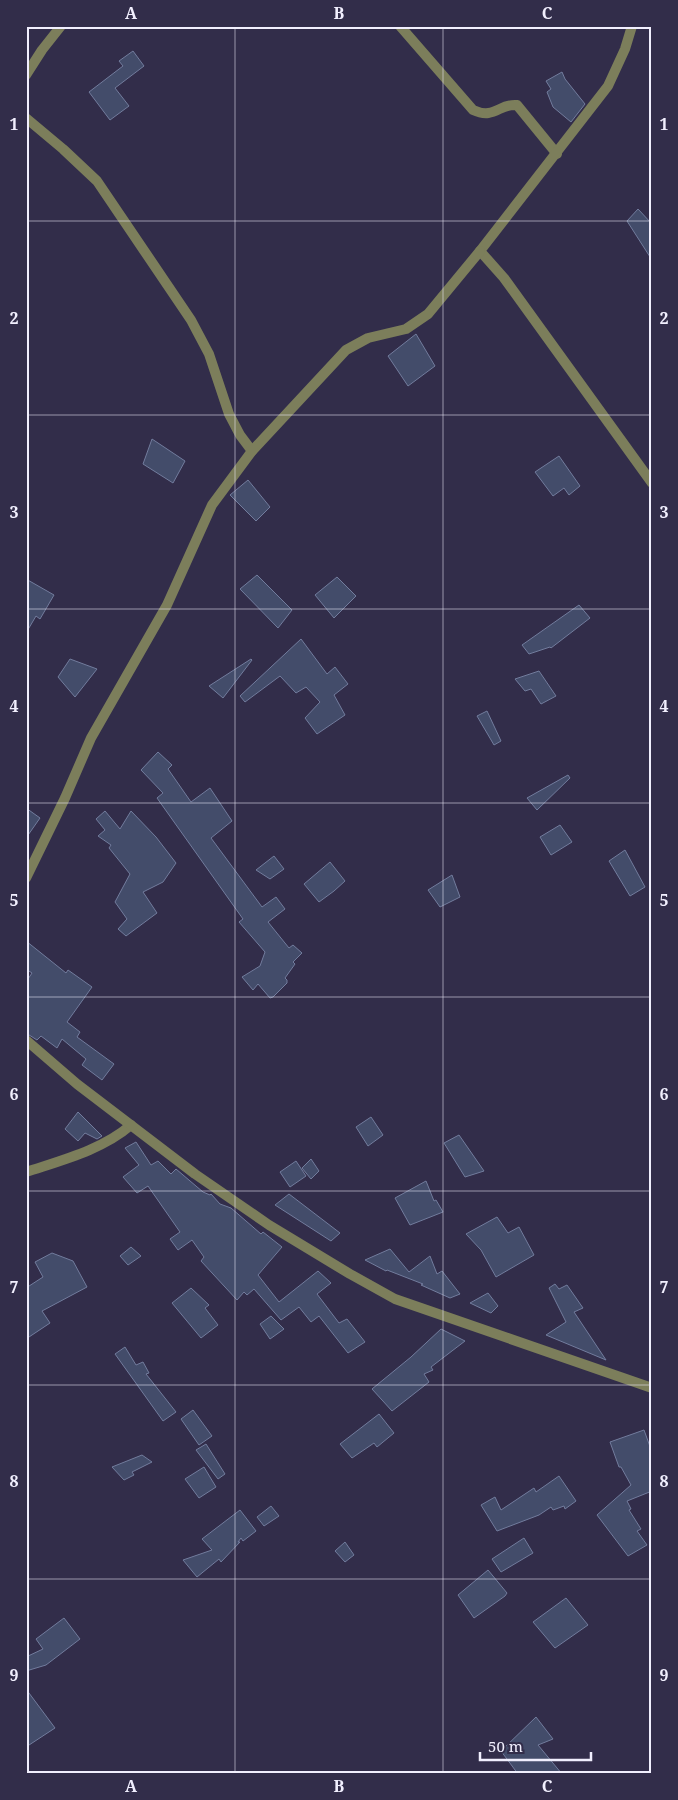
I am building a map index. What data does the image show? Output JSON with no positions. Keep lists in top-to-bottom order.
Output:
{
  "scale_bar": "50 m",
  "grid": {
    "columns": ["A", "B", "C"],
    "rows": [
      "1",
      "2",
      "3",
      "4",
      "5",
      "6",
      "7",
      "8",
      "9"
    ]
  }
}
